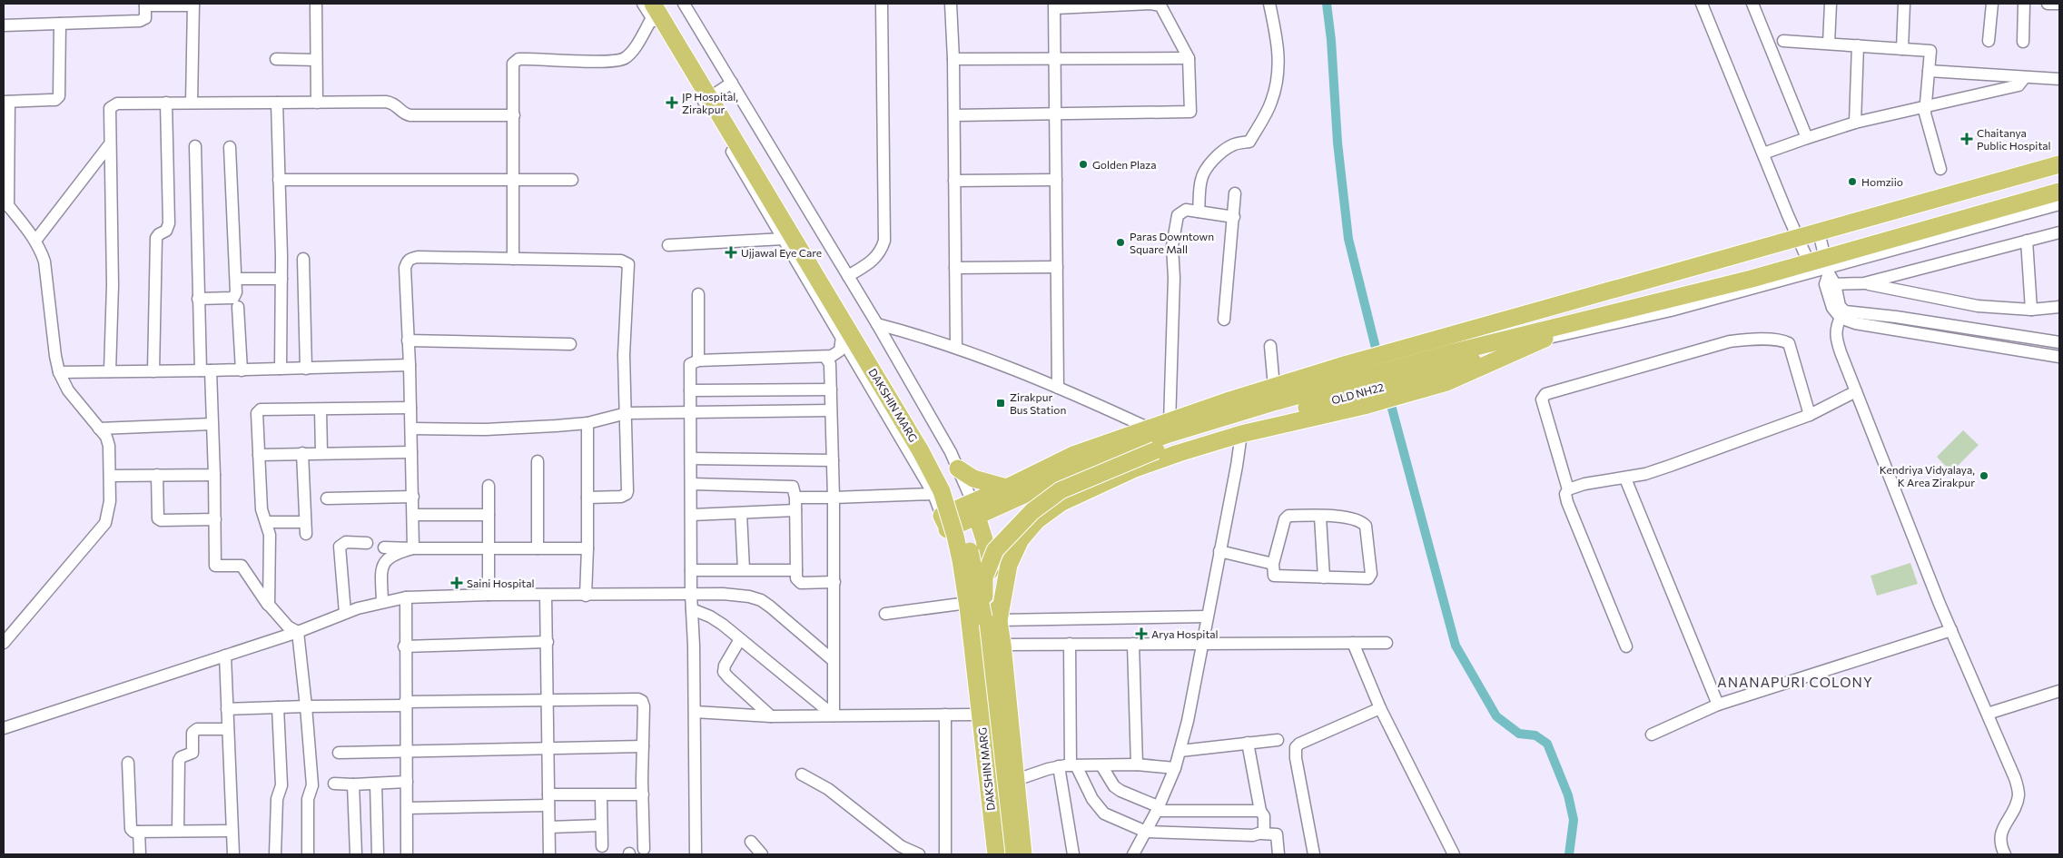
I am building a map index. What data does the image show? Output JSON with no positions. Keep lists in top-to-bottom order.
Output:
{
  "streets": {
    "highway": ["OLD NH22", "DAKSHIN MARG"]
  },
  "crossings": [
    ["OLD NH22", "DAKSHIN MARG"]
  ],
  "districts": ["ANANAPURI COLONY"],
  "places": {
    "health": [
      "JP Hospital, Zirakpur",
      "Chaitanya Public Hospital",
      "Ujjawal Eye Care",
      "Saini Hospital",
      "Arya Hospital"
    ],
    "other": [
      "Golden Plaza",
      "Homziio",
      "Paras Downtown Square Mall",
      "Kendriya Vidyalaya, K Area Zirakpur"
    ],
    "transit": ["Zirakpur Bus Station"]
  }
}
